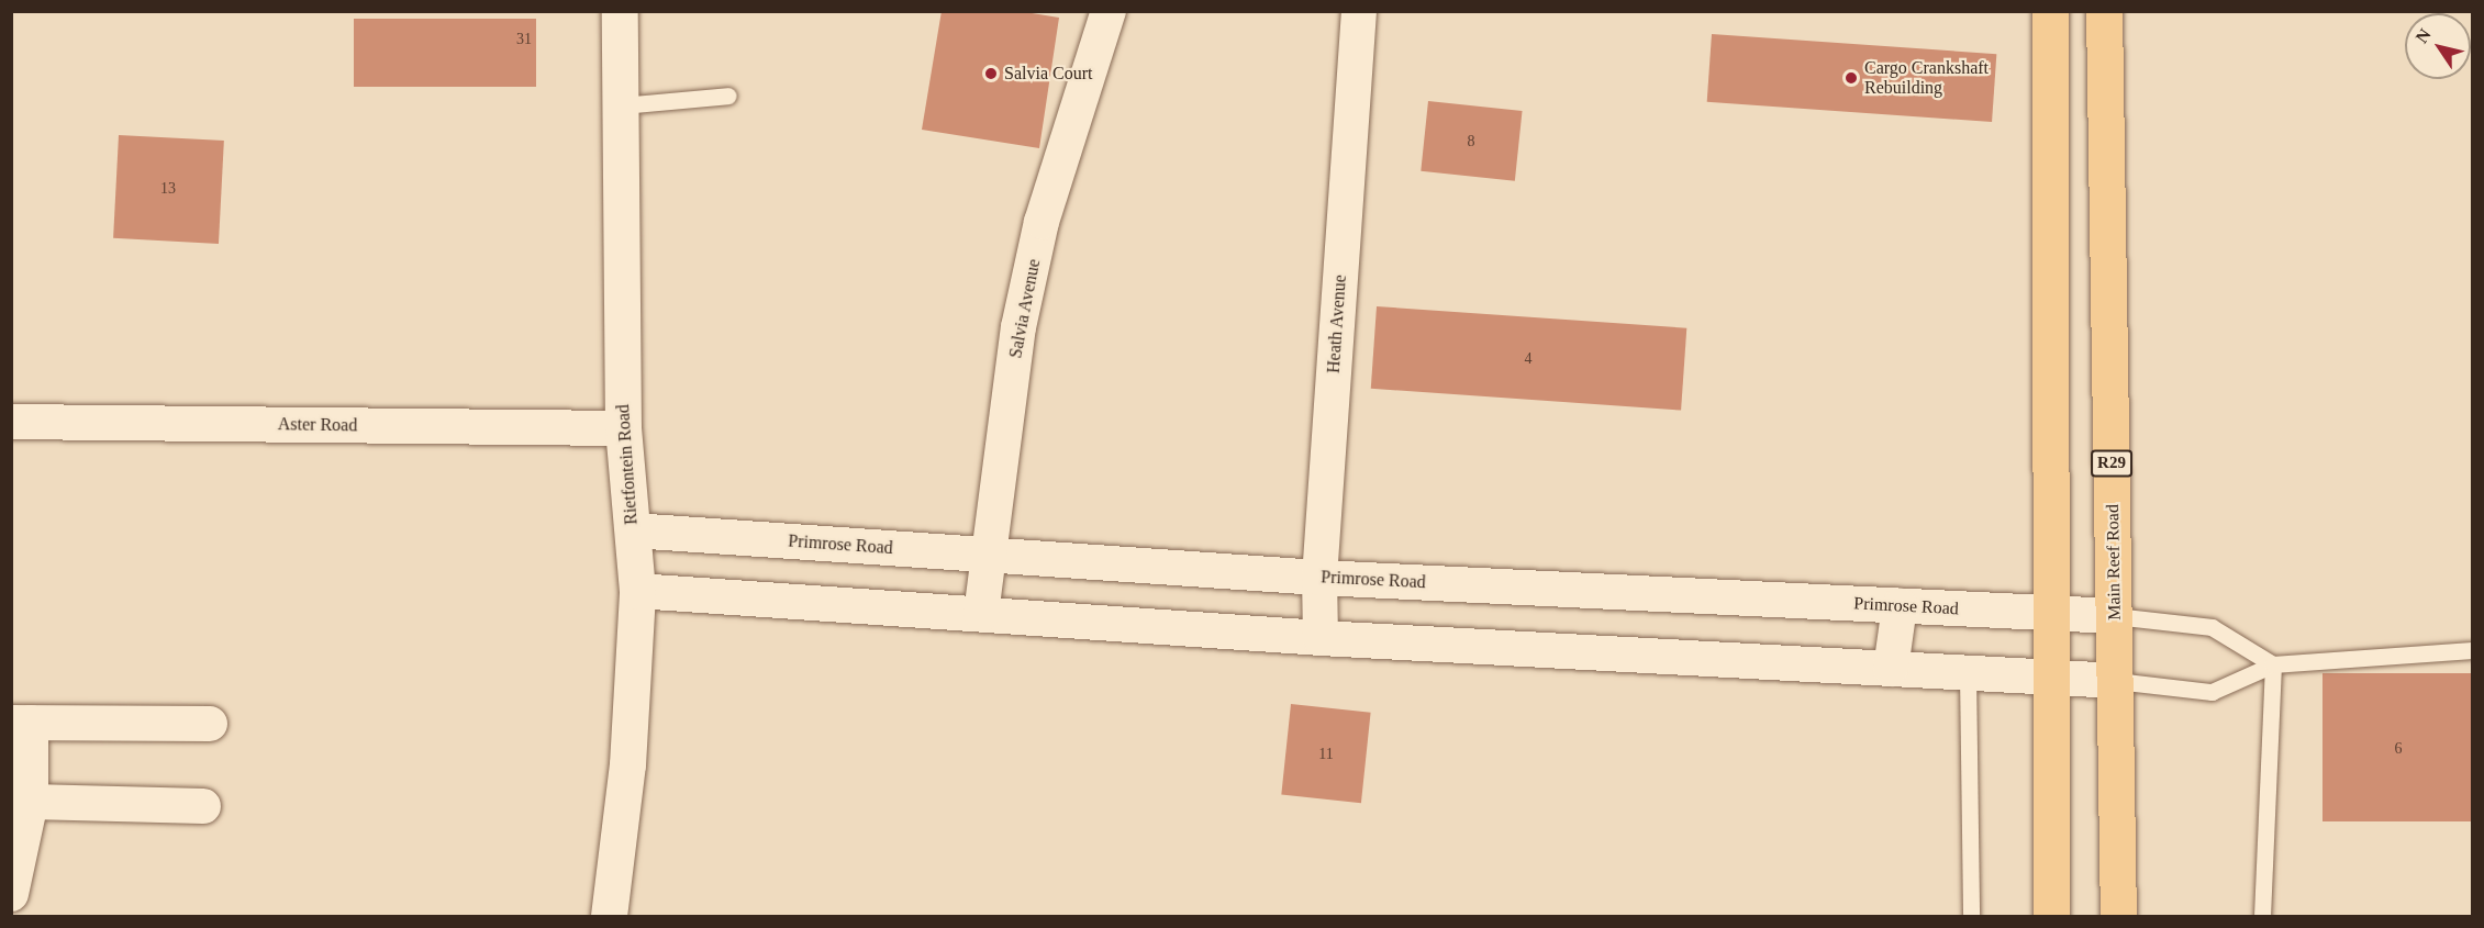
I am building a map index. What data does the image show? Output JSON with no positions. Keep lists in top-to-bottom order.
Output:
{
  "streets": {
    "main road": ["R29", "Main Reef Road"],
    "street": [
      "Salvia Avenue",
      "Heath Avenue",
      "Aster Road",
      "Rietfontein Road",
      "Primrose Road"
    ]
  },
  "crossings": [
    ["Salvia Avenue", "Primrose Road"],
    ["Heath Avenue", "Primrose Road"],
    ["Aster Road", "Rietfontein Road"],
    ["Rietfontein Road", "Primrose Road"],
    ["Primrose Road", "Main Reef Road"]
  ],
  "places": ["Salvia Court", "Cargo Crankshaft Rebuilding"],
  "house_numbers": [
    "31",
    "8",
    "13",
    "4",
    "6",
    "11"
  ],
  "north": "top left"
}
